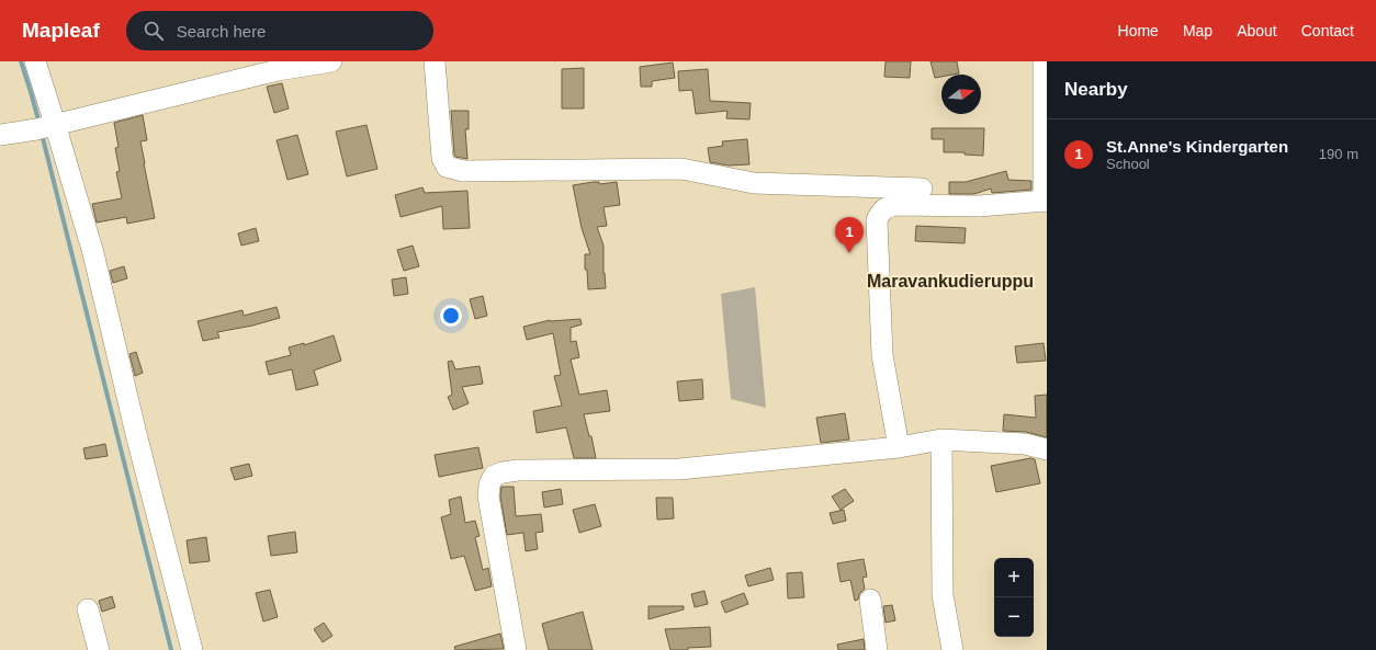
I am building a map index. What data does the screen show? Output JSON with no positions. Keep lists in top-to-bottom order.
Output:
{
  "districts": ["Maravankudieruppu"],
  "north": "right",
  "page": {
    "header": "Mapleaf",
    "search": "Search here",
    "nav": [
      "Home",
      "Map",
      "About",
      "Contact"
    ],
    "heading": "Nearby",
    "list": [
      {
        "mark": "1",
        "name": "St.Anne's Kindergarten",
        "note": "School",
        "value": "190 m"
      }
    ],
    "pins": "1",
    "map_buttons": ["+", "−"]
  }
}
